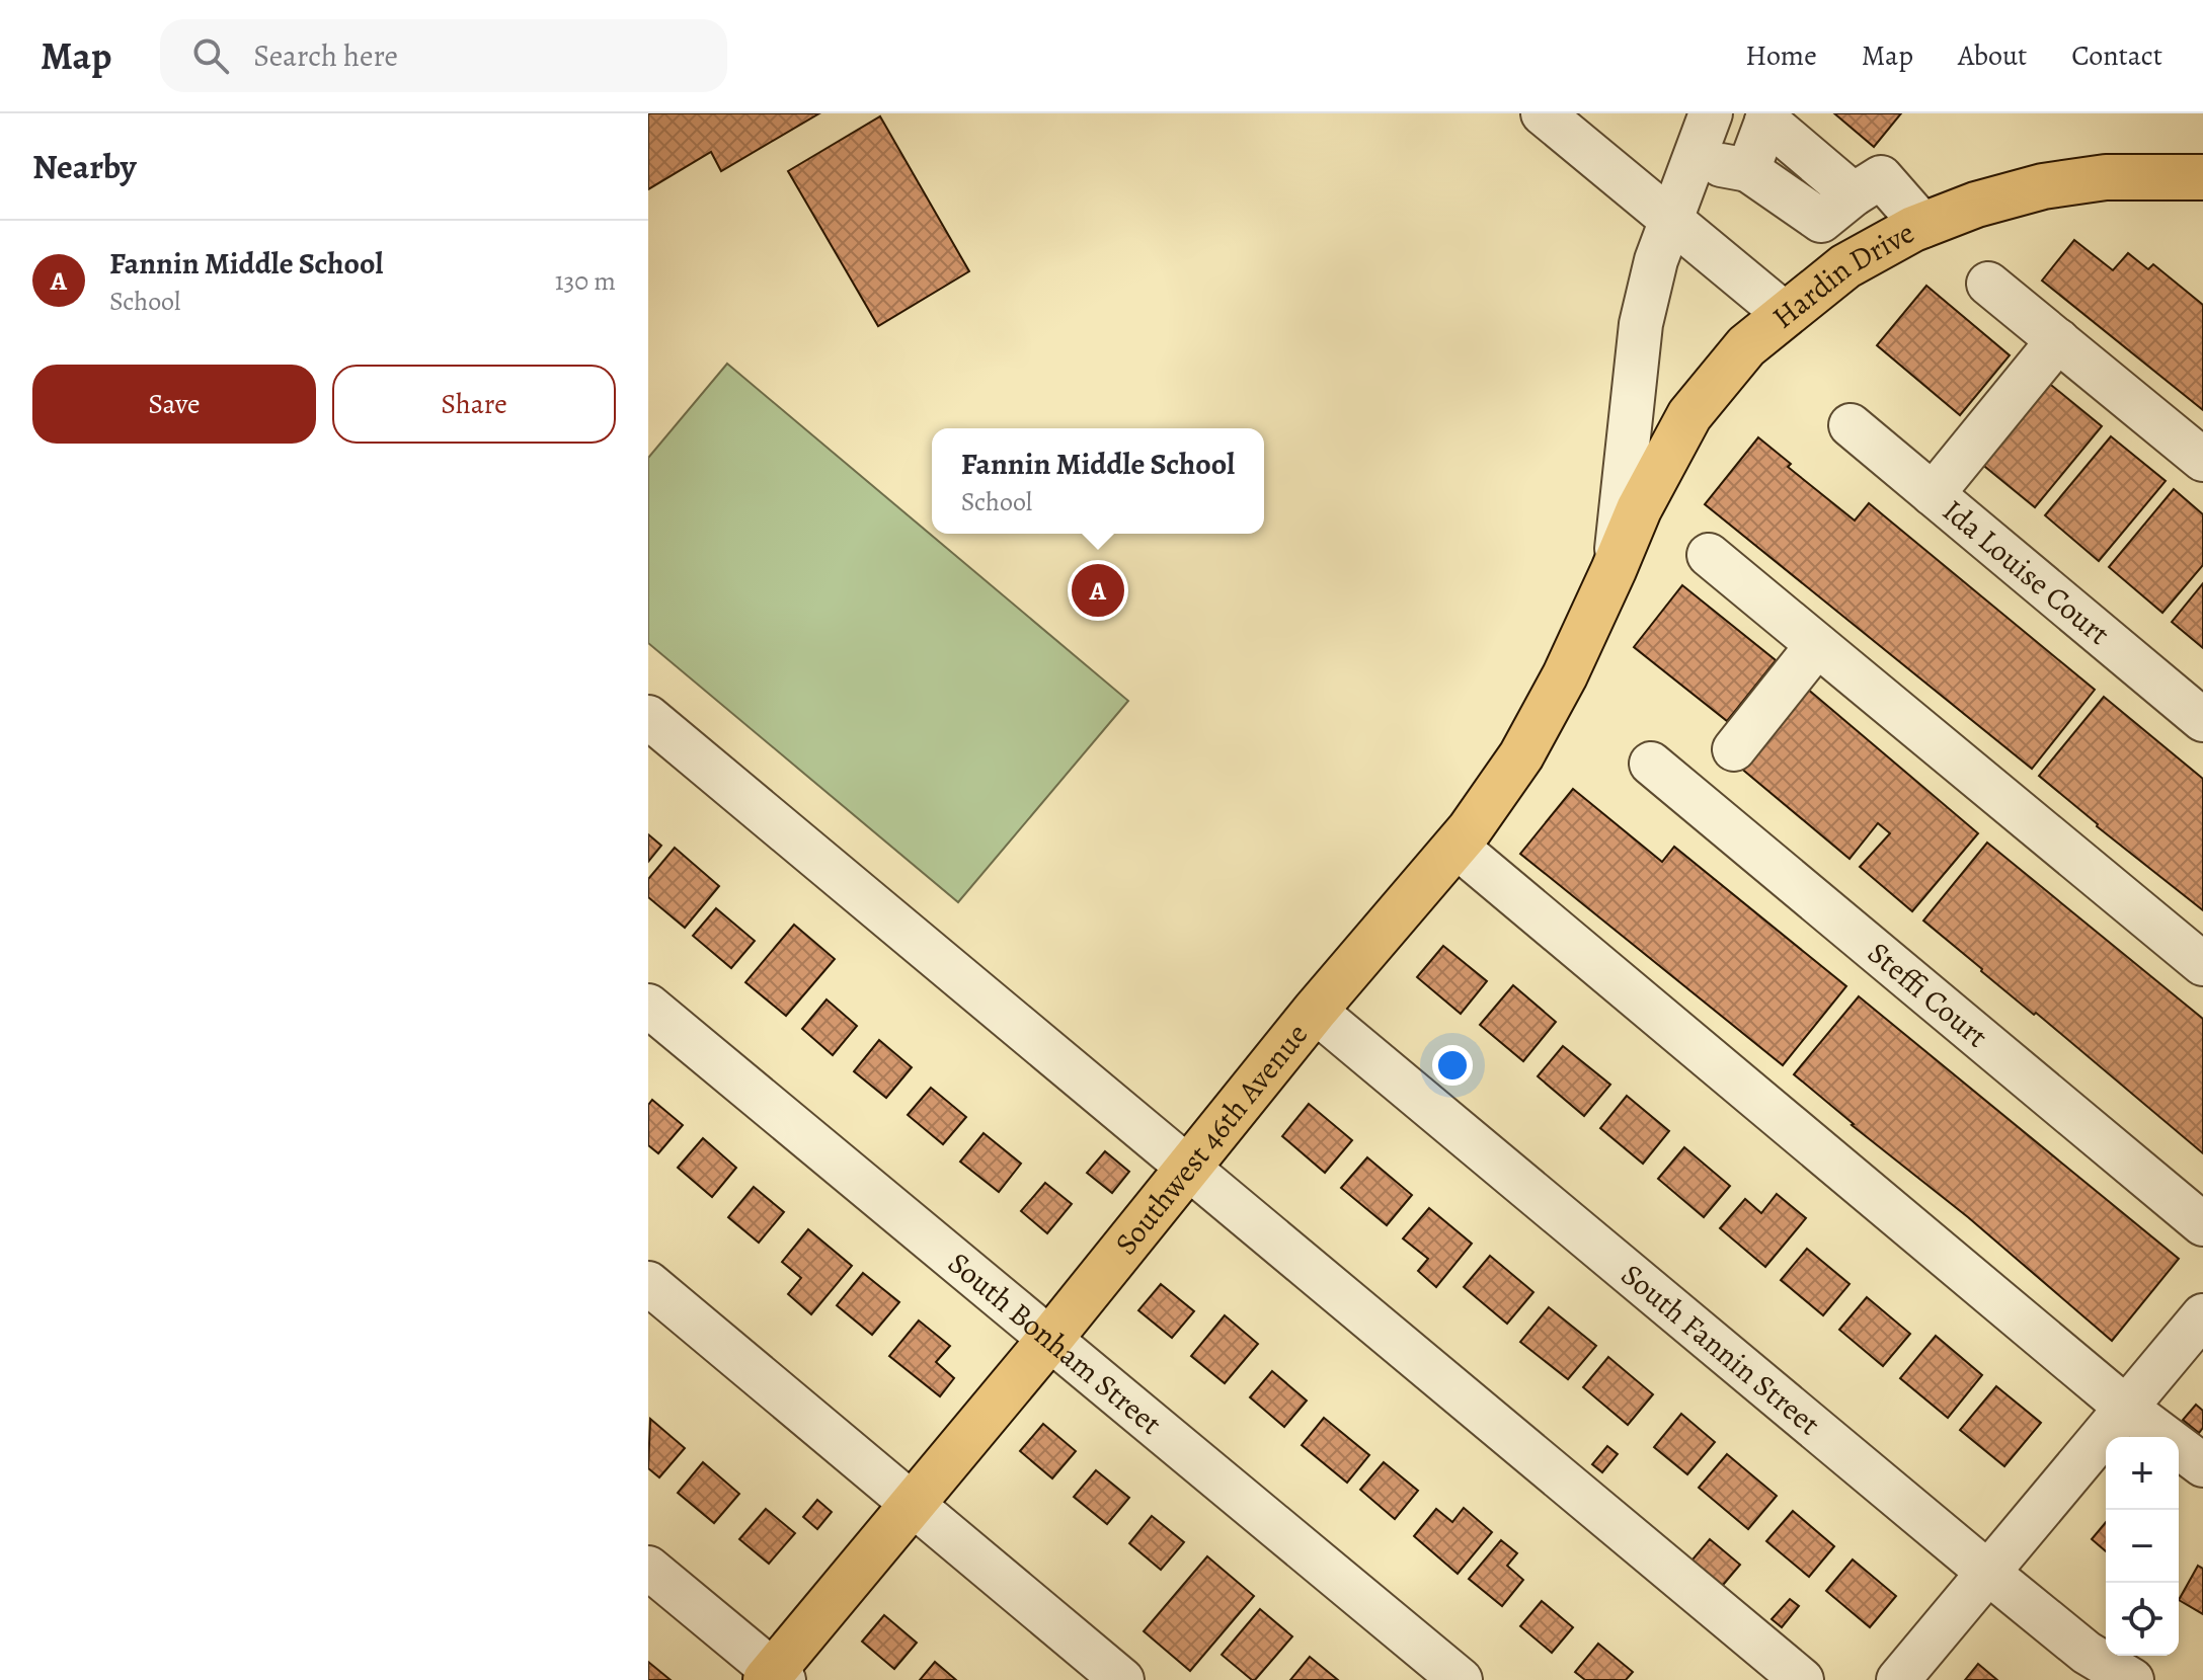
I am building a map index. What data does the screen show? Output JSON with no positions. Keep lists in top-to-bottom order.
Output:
{
  "streets": {
    "main road": ["Hardin Drive", "Southwest 46th Avenue"],
    "street": [
      "Ida Louise Court",
      "Steffi Court",
      "South Bonham Street",
      "South Fannin Street"
    ]
  },
  "crossings": [
    ["Hardin Drive", "Southwest 46th Avenue"],
    ["Southwest 46th Avenue", "South Bonham Street"],
    ["Southwest 46th Avenue", "South Fannin Street"]
  ],
  "page": {
    "header": "Map",
    "search": "Search here",
    "nav": [
      "Home",
      "Map",
      "About",
      "Contact"
    ],
    "heading": "Nearby",
    "list": [
      {
        "mark": "A",
        "name": "Fannin Middle School",
        "note": "School",
        "value": "130 m"
      }
    ],
    "buttons": ["Save", "Share"],
    "popup": ["Fannin Middle School", "School"],
    "pins": "A",
    "map_buttons": ["+", "−"]
  }
}
